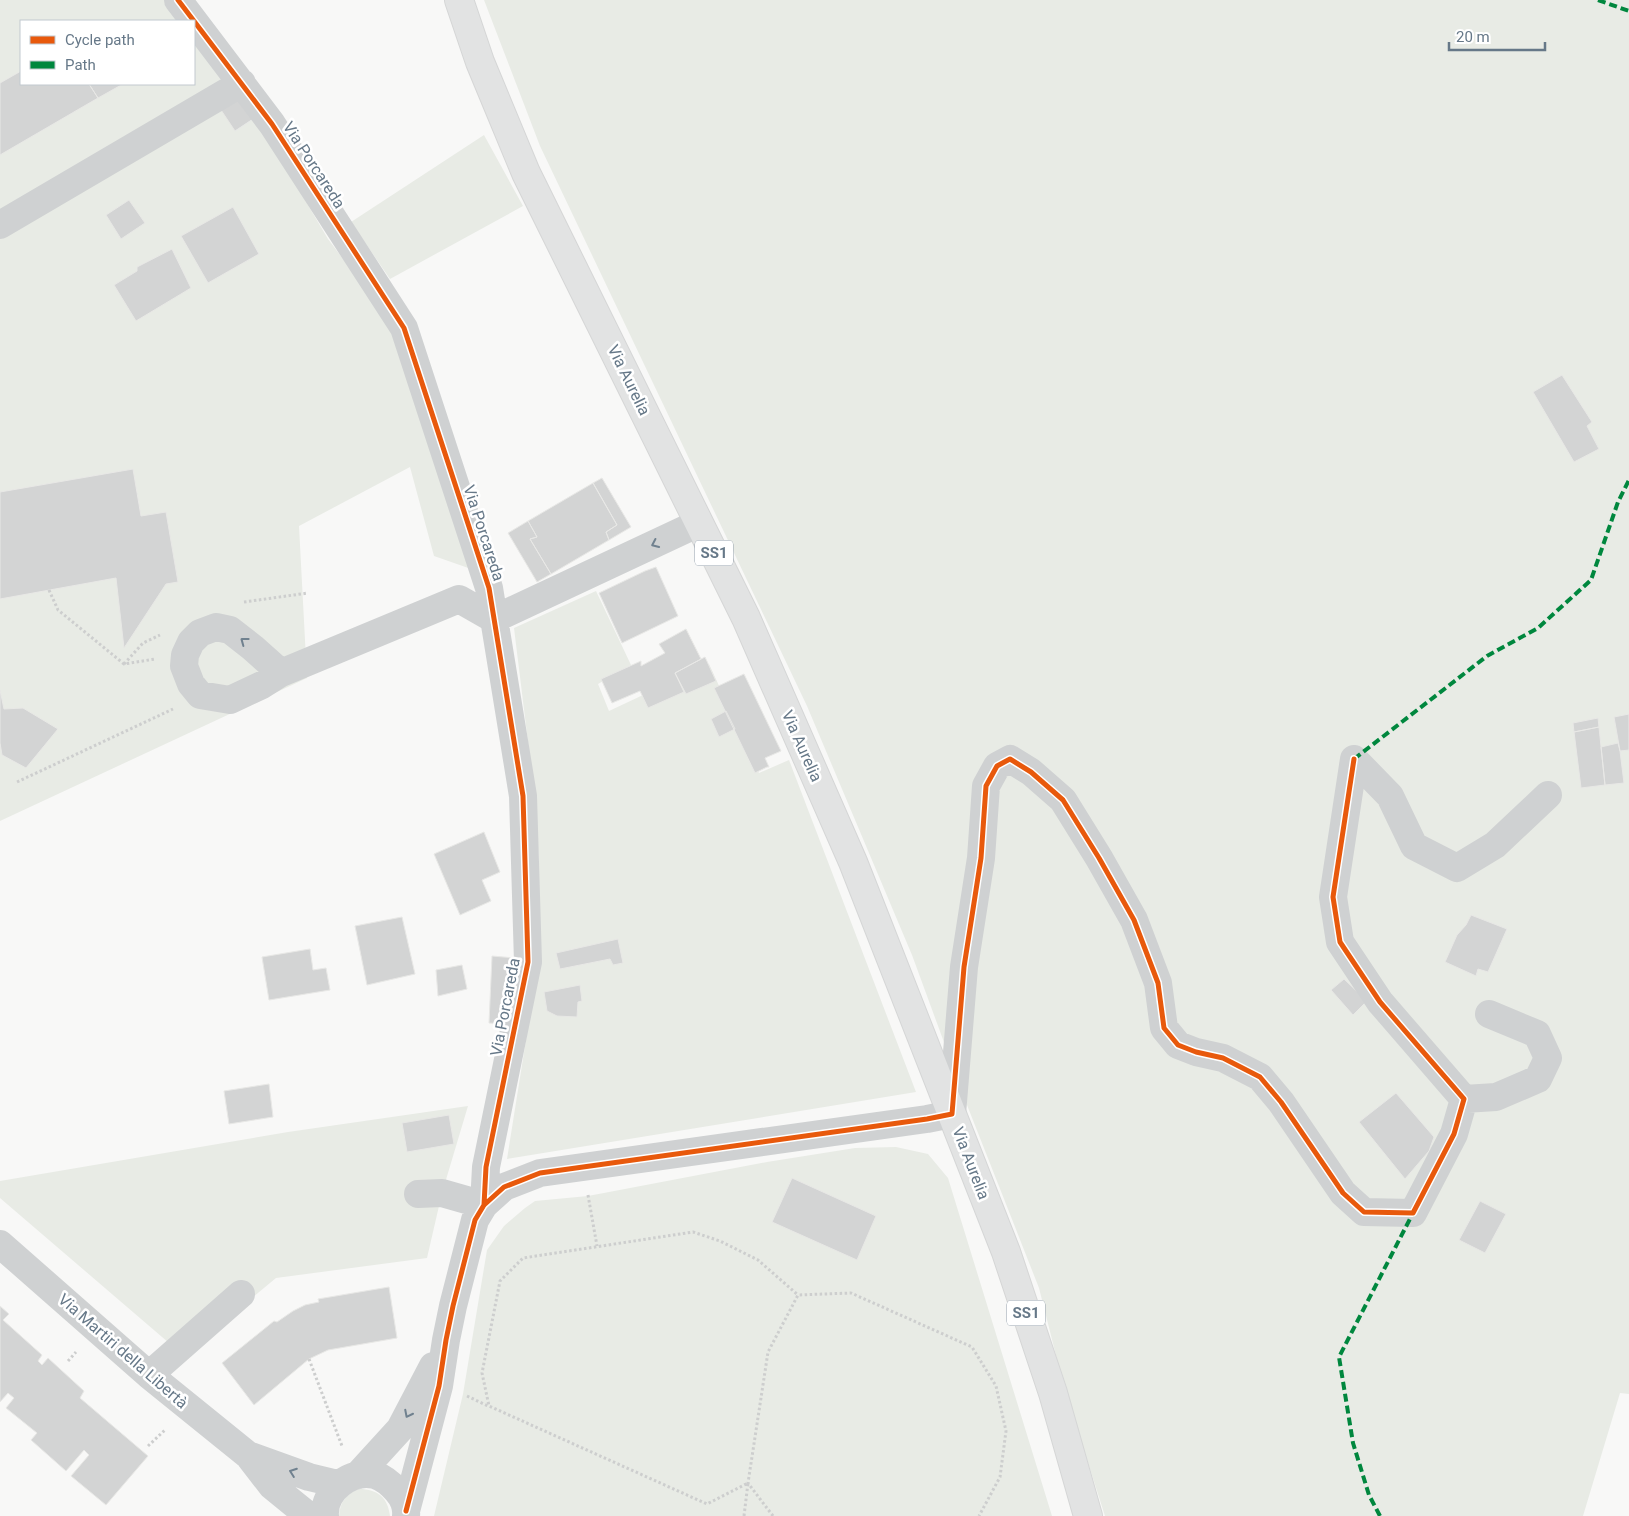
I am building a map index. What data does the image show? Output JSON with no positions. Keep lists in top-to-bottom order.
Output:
{
  "streets": {
    "main road": ["Via Aurelia", "SS1"],
    "street": ["Via Porcareda", "Via Martiri della Libertà"]
  },
  "crossings": [
    ["Via Porcareda", "Via Aurelia"]
  ],
  "legend": ["Cycle path", "Path"],
  "scale_bar": "20 m"
}
